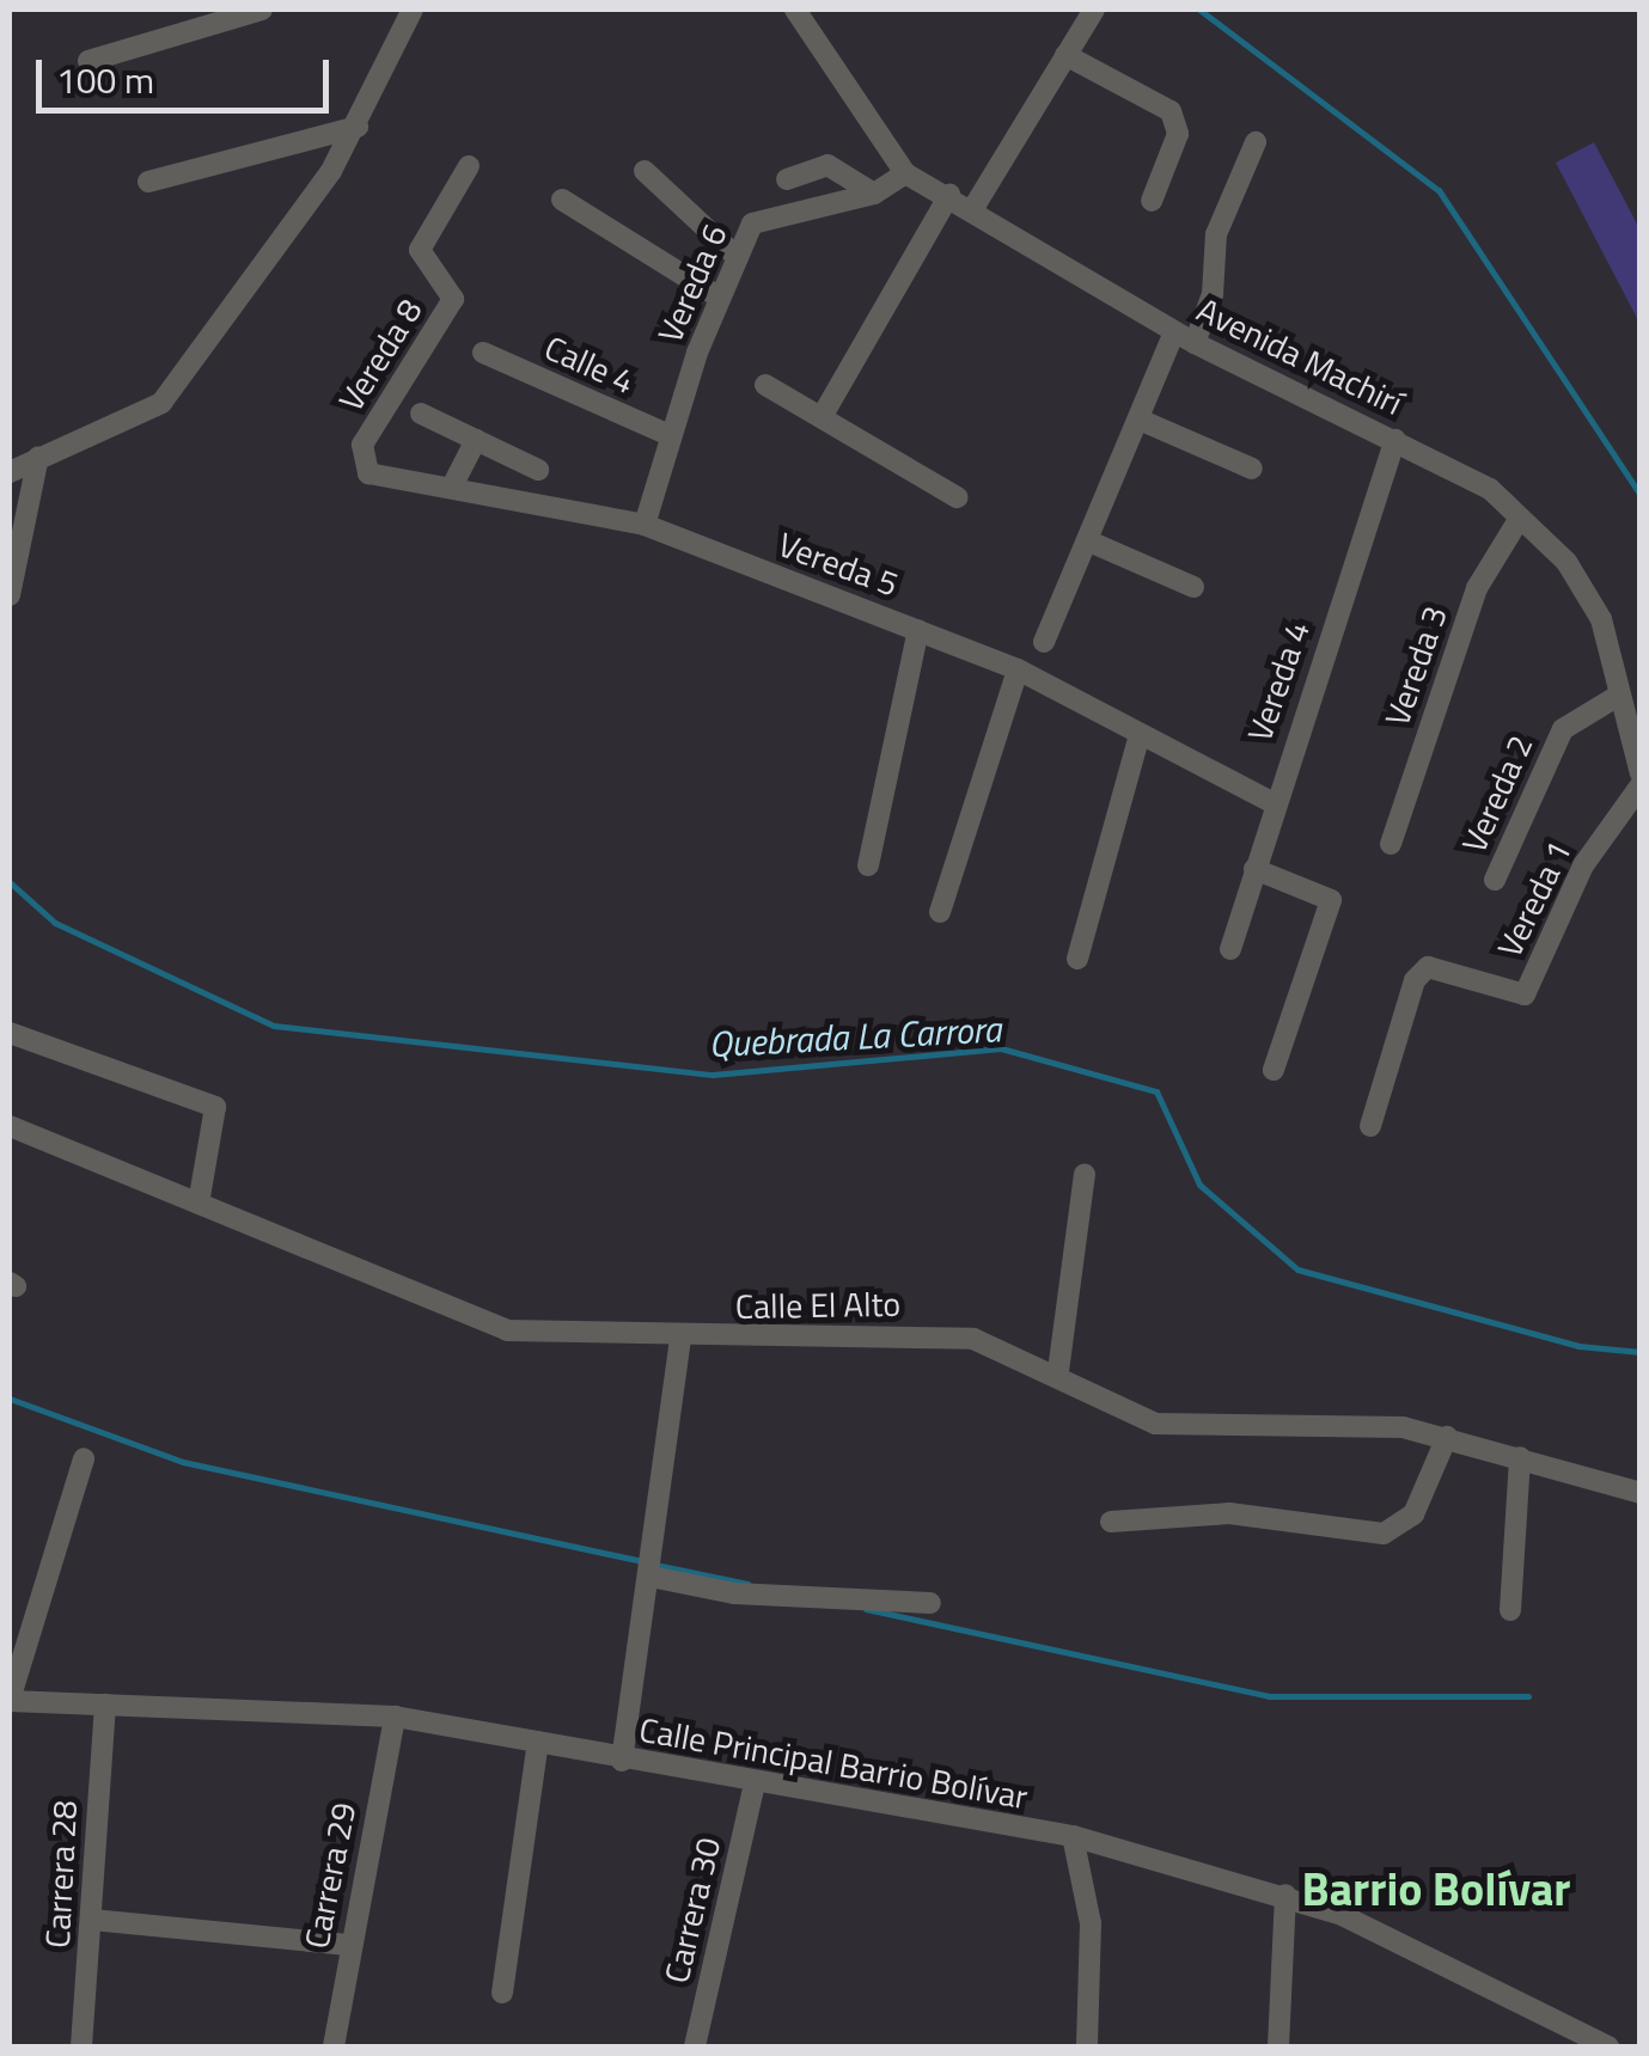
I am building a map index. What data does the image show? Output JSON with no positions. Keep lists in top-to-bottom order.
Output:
{
  "streets": {
    "street": [
      "Vereda 6",
      "Vereda 8",
      "Avenida Machirí",
      "Calle 4",
      "Vereda 5",
      "Vereda 3",
      "Vereda 4",
      "Vereda 2",
      "Vereda 1",
      "Calle El Alto",
      "Calle Principal Barrio Bolívar",
      "Carrera 28",
      "Carrera 29",
      "Carrera 30"
    ]
  },
  "crossings": [
    ["Vereda 6", "Avenida Machirí"],
    ["Vereda 6", "Calle 4"],
    ["Vereda 6", "Vereda 5"],
    ["Vereda 8", "Vereda 5"],
    ["Avenida Machirí", "Vereda 3"],
    ["Avenida Machirí", "Vereda 4"],
    ["Avenida Machirí", "Vereda 2"],
    ["Vereda 5", "Vereda 4"],
    ["Calle Principal Barrio Bolívar", "Carrera 28"],
    ["Calle Principal Barrio Bolívar", "Carrera 29"],
    ["Calle Principal Barrio Bolívar", "Carrera 30"]
  ],
  "districts": ["Barrio Bolívar"],
  "water": ["Quebrada La Carrora"],
  "scale_bar": "100 m"
}
